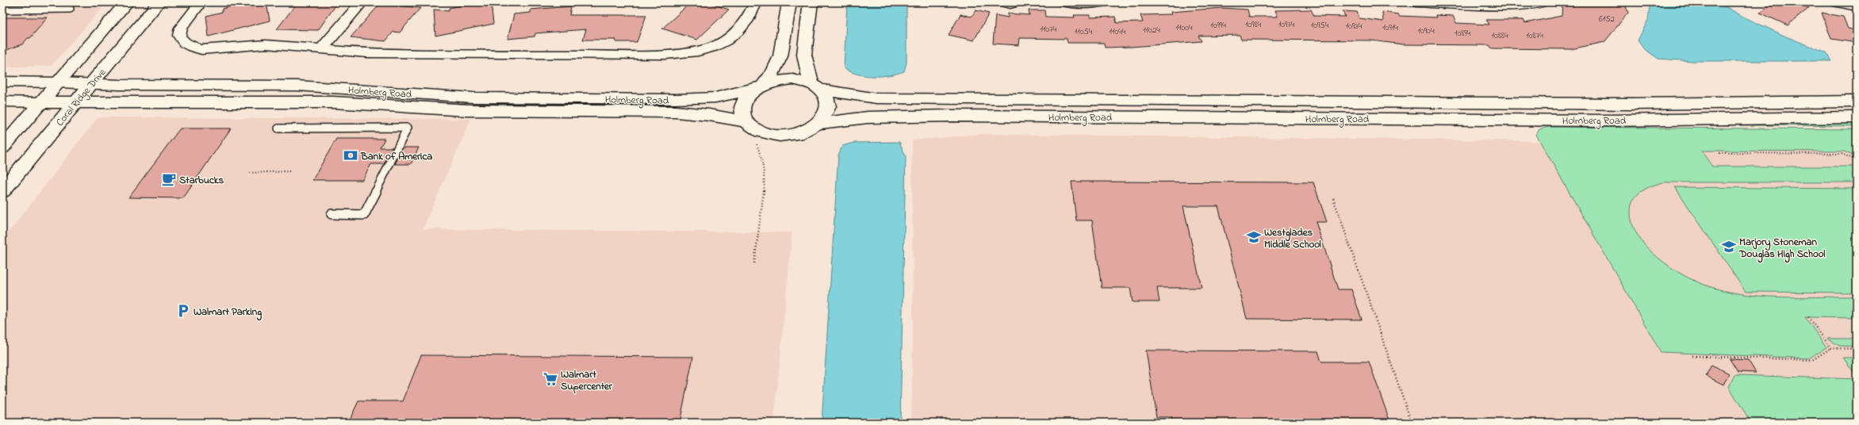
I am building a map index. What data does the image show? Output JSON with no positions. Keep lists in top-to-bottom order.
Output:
{
  "streets": {
    "street": ["Holmberg Road", "Coral Ridge Drive"]
  },
  "crossings": [
    ["Holmberg Road", "Coral Ridge Drive"]
  ],
  "places": {
    "bank": ["Bank of America"],
    "cafe": ["Starbucks"],
    "school or university": ["Westglades Middle School", "Marjory Stoneman Douglas High School"],
    "parking": ["Walmart Parking"],
    "supermarket": ["Walmart Supercenter"]
  },
  "house_numbers": [
    "6152",
    "10984",
    "10974",
    "10994",
    "10954",
    "10934",
    "11004",
    "10914",
    "11074",
    "11024",
    "10904",
    "11054",
    "11044",
    "10894",
    "10884",
    "10874"
  ]
}
